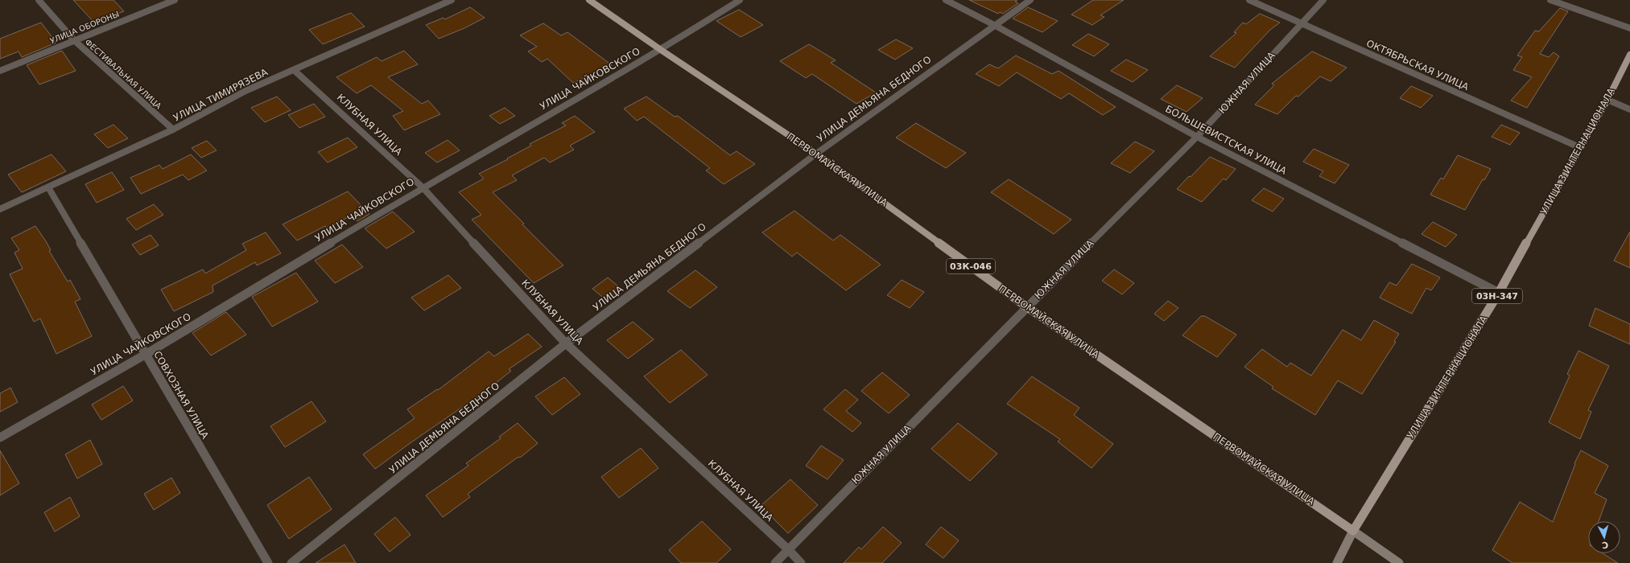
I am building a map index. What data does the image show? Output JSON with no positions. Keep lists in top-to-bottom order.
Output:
{
  "streets": {
    "main road": [
      "УЛИЦА 3 ИНТЕРНАЦИОНАЛА",
      "ПЕРВОМАЙСКАЯ УЛИЦА",
      "03К-046",
      "03Н-347"
    ],
    "street": [
      "УЛИЦА ОБОРОНЫ",
      "ОКТЯБРЬСКАЯ УЛИЦА",
      "ФЕСТИВАЛЬНАЯ УЛИЦА",
      "УЛИЦА ЧАЙКОВСКОГО",
      "ЮЖНАЯ УЛИЦА",
      "УЛИЦА ТИМИРЯЗЕВА",
      "УЛИЦА ДЕМЬЯНА БЕДНОГО",
      "КЛУБНАЯ УЛИЦА",
      "БОЛЬШЕВИСТСКАЯ УЛИЦА",
      "СОВХОЗНАЯ УЛИЦА"
    ]
  },
  "crossings": [
    ["УЛИЦА ОБОРОНЫ", "ФЕСТИВАЛЬНАЯ УЛИЦА"],
    ["ОКТЯБРЬСКАЯ УЛИЦА", "ЮЖНАЯ УЛИЦА"],
    ["ОКТЯБРЬСКАЯ УЛИЦА", "УЛИЦА 3 ИНТЕРНАЦИОНАЛА"],
    ["ФЕСТИВАЛЬНАЯ УЛИЦА", "УЛИЦА ТИМИРЯЗЕВА"],
    ["УЛИЦА ЧАЙКОВСКОГО", "КЛУБНАЯ УЛИЦА"],
    ["УЛИЦА ЧАЙКОВСКОГО", "ПЕРВОМАЙСКАЯ УЛИЦА"],
    ["УЛИЦА ЧАЙКОВСКОГО", "СОВХОЗНАЯ УЛИЦА"],
    ["ЮЖНАЯ УЛИЦА", "КЛУБНАЯ УЛИЦА"],
    ["ЮЖНАЯ УЛИЦА", "БОЛЬШЕВИСТСКАЯ УЛИЦА"],
    ["ЮЖНАЯ УЛИЦА", "ПЕРВОМАЙСКАЯ УЛИЦА"],
    ["УЛИЦА ТИМИРЯЗЕВА", "КЛУБНАЯ УЛИЦА"],
    ["УЛИЦА ТИМИРЯЗЕВА", "СОВХОЗНАЯ УЛИЦА"],
    ["УЛИЦА ДЕМЬЯНА БЕДНОГО", "КЛУБНАЯ УЛИЦА"],
    ["УЛИЦА ДЕМЬЯНА БЕДНОГО", "БОЛЬШЕВИСТСКАЯ УЛИЦА"],
    ["УЛИЦА ДЕМЬЯНА БЕДНОГО", "ПЕРВОМАЙСКАЯ УЛИЦА"],
    ["БОЛЬШЕВИСТСКАЯ УЛИЦА", "УЛИЦА 3 ИНТЕРНАЦИОНАЛА"],
    ["УЛИЦА 3 ИНТЕРНАЦИОНАЛА", "ПЕРВОМАЙСКАЯ УЛИЦА"]
  ],
  "north": "bottom"
}
